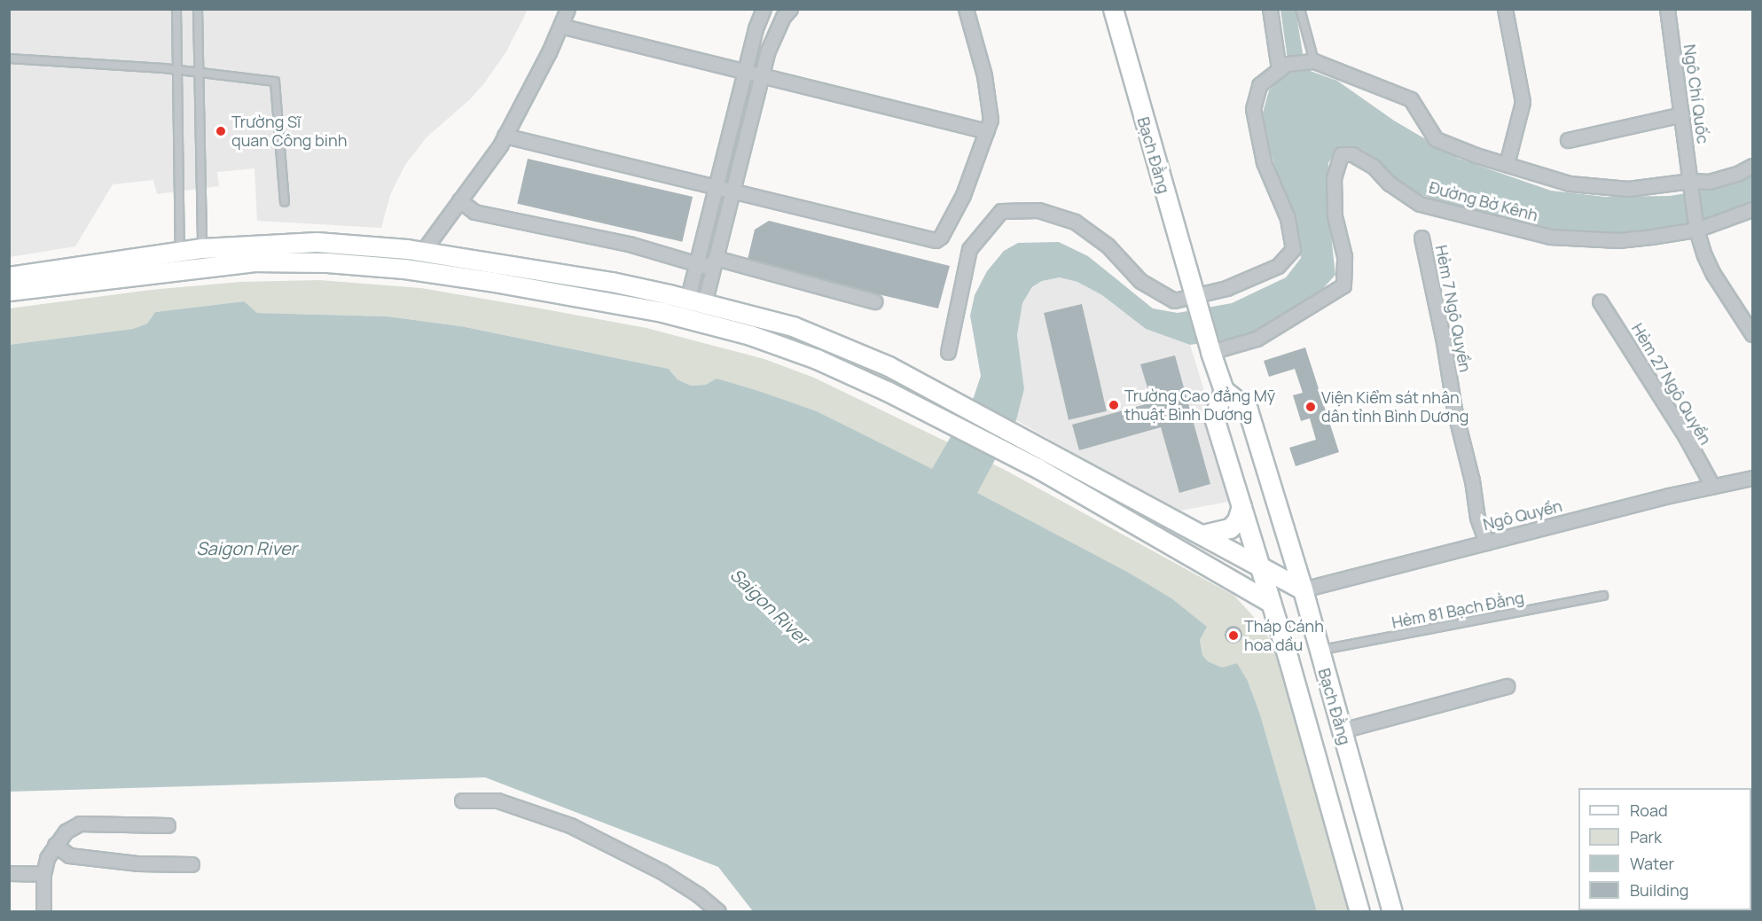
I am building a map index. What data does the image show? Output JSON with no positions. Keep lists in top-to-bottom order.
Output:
{
  "streets": {
    "street": [
      "Ngô Chí Quốc",
      "Bạch Đằng",
      "Đường Bờ Kênh",
      "Hẻm 7 Ngô Quyền",
      "Hẻm 27 Ngô Quyền",
      "Ngô Quyền"
    ],
    "lane": ["Hẻm 81 Bạch Đằng"]
  },
  "crossings": [
    ["Ngô Chí Quốc", "Đường Bờ Kênh"],
    ["Bạch Đằng", "Đường Bờ Kênh"],
    ["Bạch Đằng", "Ngô Quyền"],
    ["Bạch Đằng", "Hẻm 81 Bạch Đằng"],
    ["Hẻm 7 Ngô Quyền", "Ngô Quyền"],
    ["Hẻm 27 Ngô Quyền", "Ngô Quyền"]
  ],
  "water": ["Saigon River"],
  "places": [
    "Trường Sĩ quan Công binh",
    "Trường Cao đẳng Mỹ thuật Bình Dương",
    "Viện Kiểm sát nhân dân tỉnh Bình Dương",
    "Tháp Cánh hoa dầu"
  ],
  "legend": [
    "Road",
    "Park",
    "Water",
    "Building"
  ]
}
